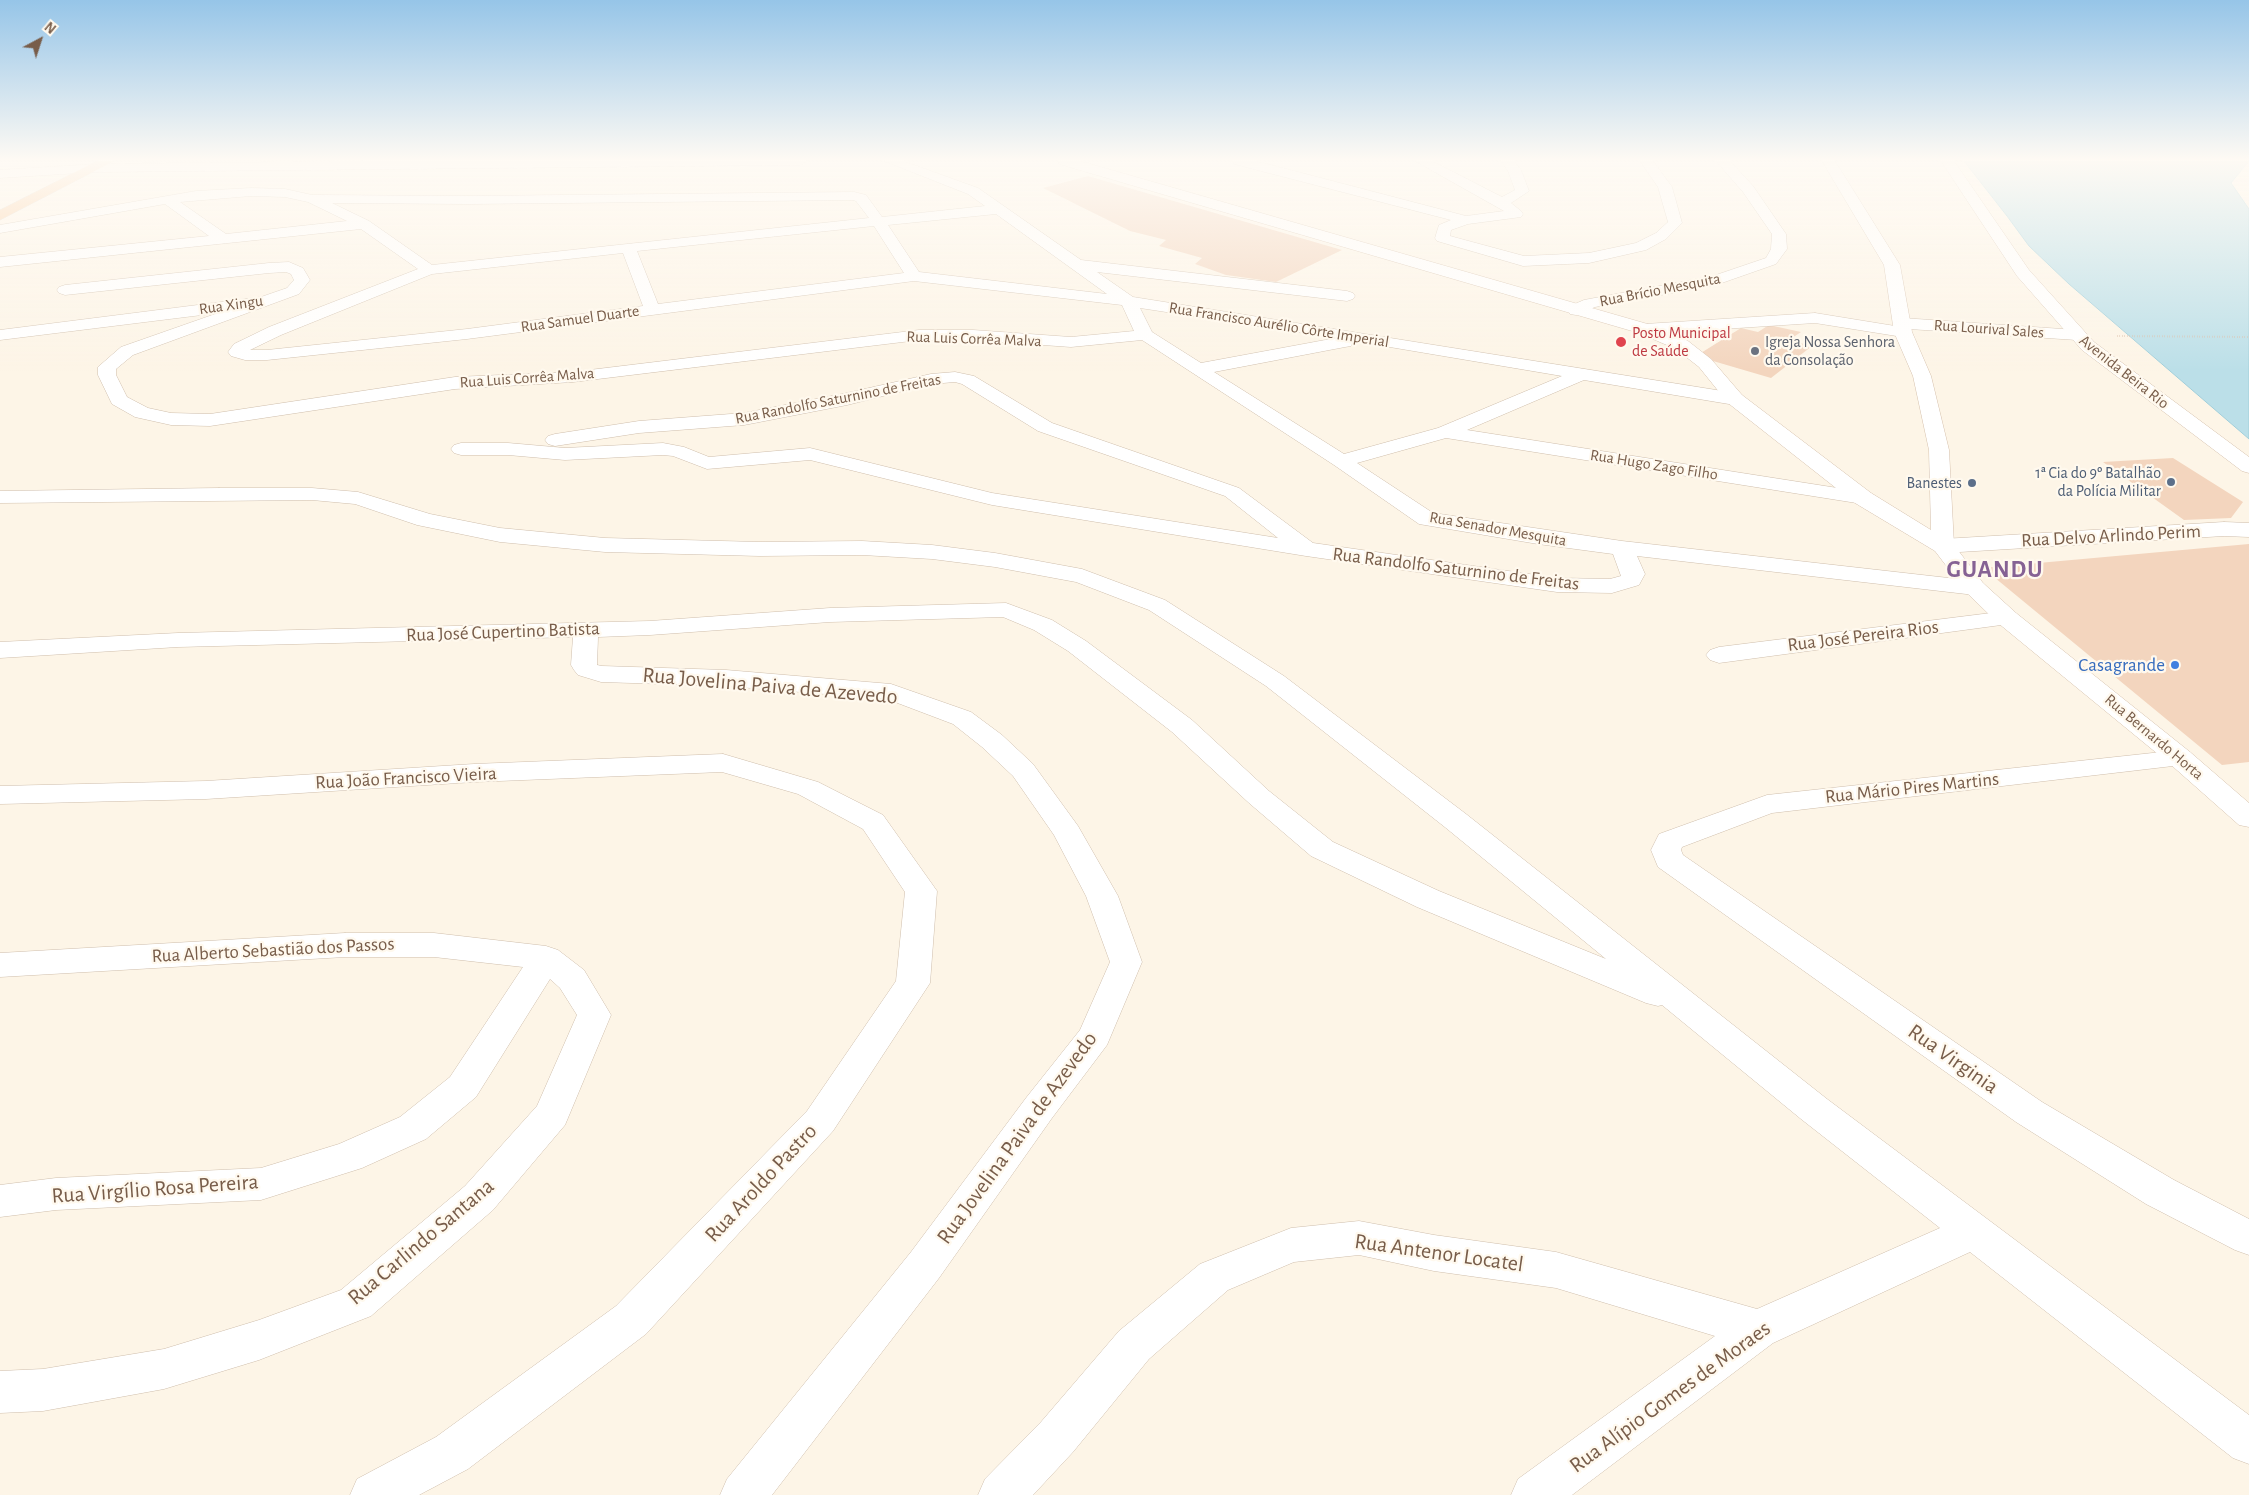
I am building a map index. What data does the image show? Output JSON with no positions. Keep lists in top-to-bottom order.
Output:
{
  "streets": {
    "street": [
      "Rua Brício Mesquita",
      "Rua Xingu",
      "Rua Samuel Duarte",
      "Rua Francisco Aurélio Côrte Imperial",
      "Rua Lourival Sales",
      "Rua Luis Corrêa Malva",
      "Avenida Beira Rio",
      "Rua Randolfo Saturnino de Freitas",
      "Rua Hugo Zago Filho",
      "Rua Senador Mesquita",
      "Rua Delvo Arlindo Perim",
      "Rua José Cupertino Batista",
      "Rua José Pereira Rios",
      "Rua Jovelina Paiva de Azevedo",
      "Rua Bernardo Horta",
      "Rua João Francisco Vieira",
      "Rua Mário Pires Martins",
      "Rua Alberto Sebastião dos Passos",
      "Rua Virginia",
      "Rua Aroldo Pastro",
      "Rua Virgílio Rosa Pereira",
      "Rua Carlindo Santana",
      "Rua Antenor Locatel",
      "Rua Alípio Gomes de Moraes"
    ]
  },
  "crossings": [
    ["Rua Xingu", "Rua Luis Corrêa Malva"],
    ["Rua Samuel Duarte", "Rua Francisco Aurélio Côrte Imperial"],
    ["Rua Francisco Aurélio Côrte Imperial", "Rua Senador Mesquita"],
    ["Rua Lourival Sales", "Avenida Beira Rio"],
    ["Rua Luis Corrêa Malva", "Rua Senador Mesquita"],
    ["Rua Randolfo Saturnino de Freitas", "Rua Senador Mesquita"],
    ["Rua Senador Mesquita", "Rua Bernardo Horta"],
    ["Rua Delvo Arlindo Perim", "Rua Bernardo Horta"],
    ["Rua José Cupertino Batista", "Rua Jovelina Paiva de Azevedo"],
    ["Rua José Pereira Rios", "Rua Bernardo Horta"],
    ["Rua Bernardo Horta", "Rua Mário Pires Martins"],
    ["Rua João Francisco Vieira", "Rua Aroldo Pastro"],
    ["Rua Mário Pires Martins", "Rua Virginia"],
    ["Rua Alberto Sebastião dos Passos", "Rua Virgílio Rosa Pereira"],
    ["Rua Alberto Sebastião dos Passos", "Rua Carlindo Santana"],
    ["Rua Virgílio Rosa Pereira", "Rua Carlindo Santana"],
    ["Rua Antenor Locatel", "Rua Alípio Gomes de Moraes"]
  ],
  "districts": ["GUANDU"],
  "places": [
    "Posto Municipal de Saúde",
    "Igreja Nossa Senhora da Consolação",
    "1ª Cia do 9º Batalhão da Polícia Militar",
    "Banestes",
    "Casagrande"
  ],
  "north": "top right"
}
